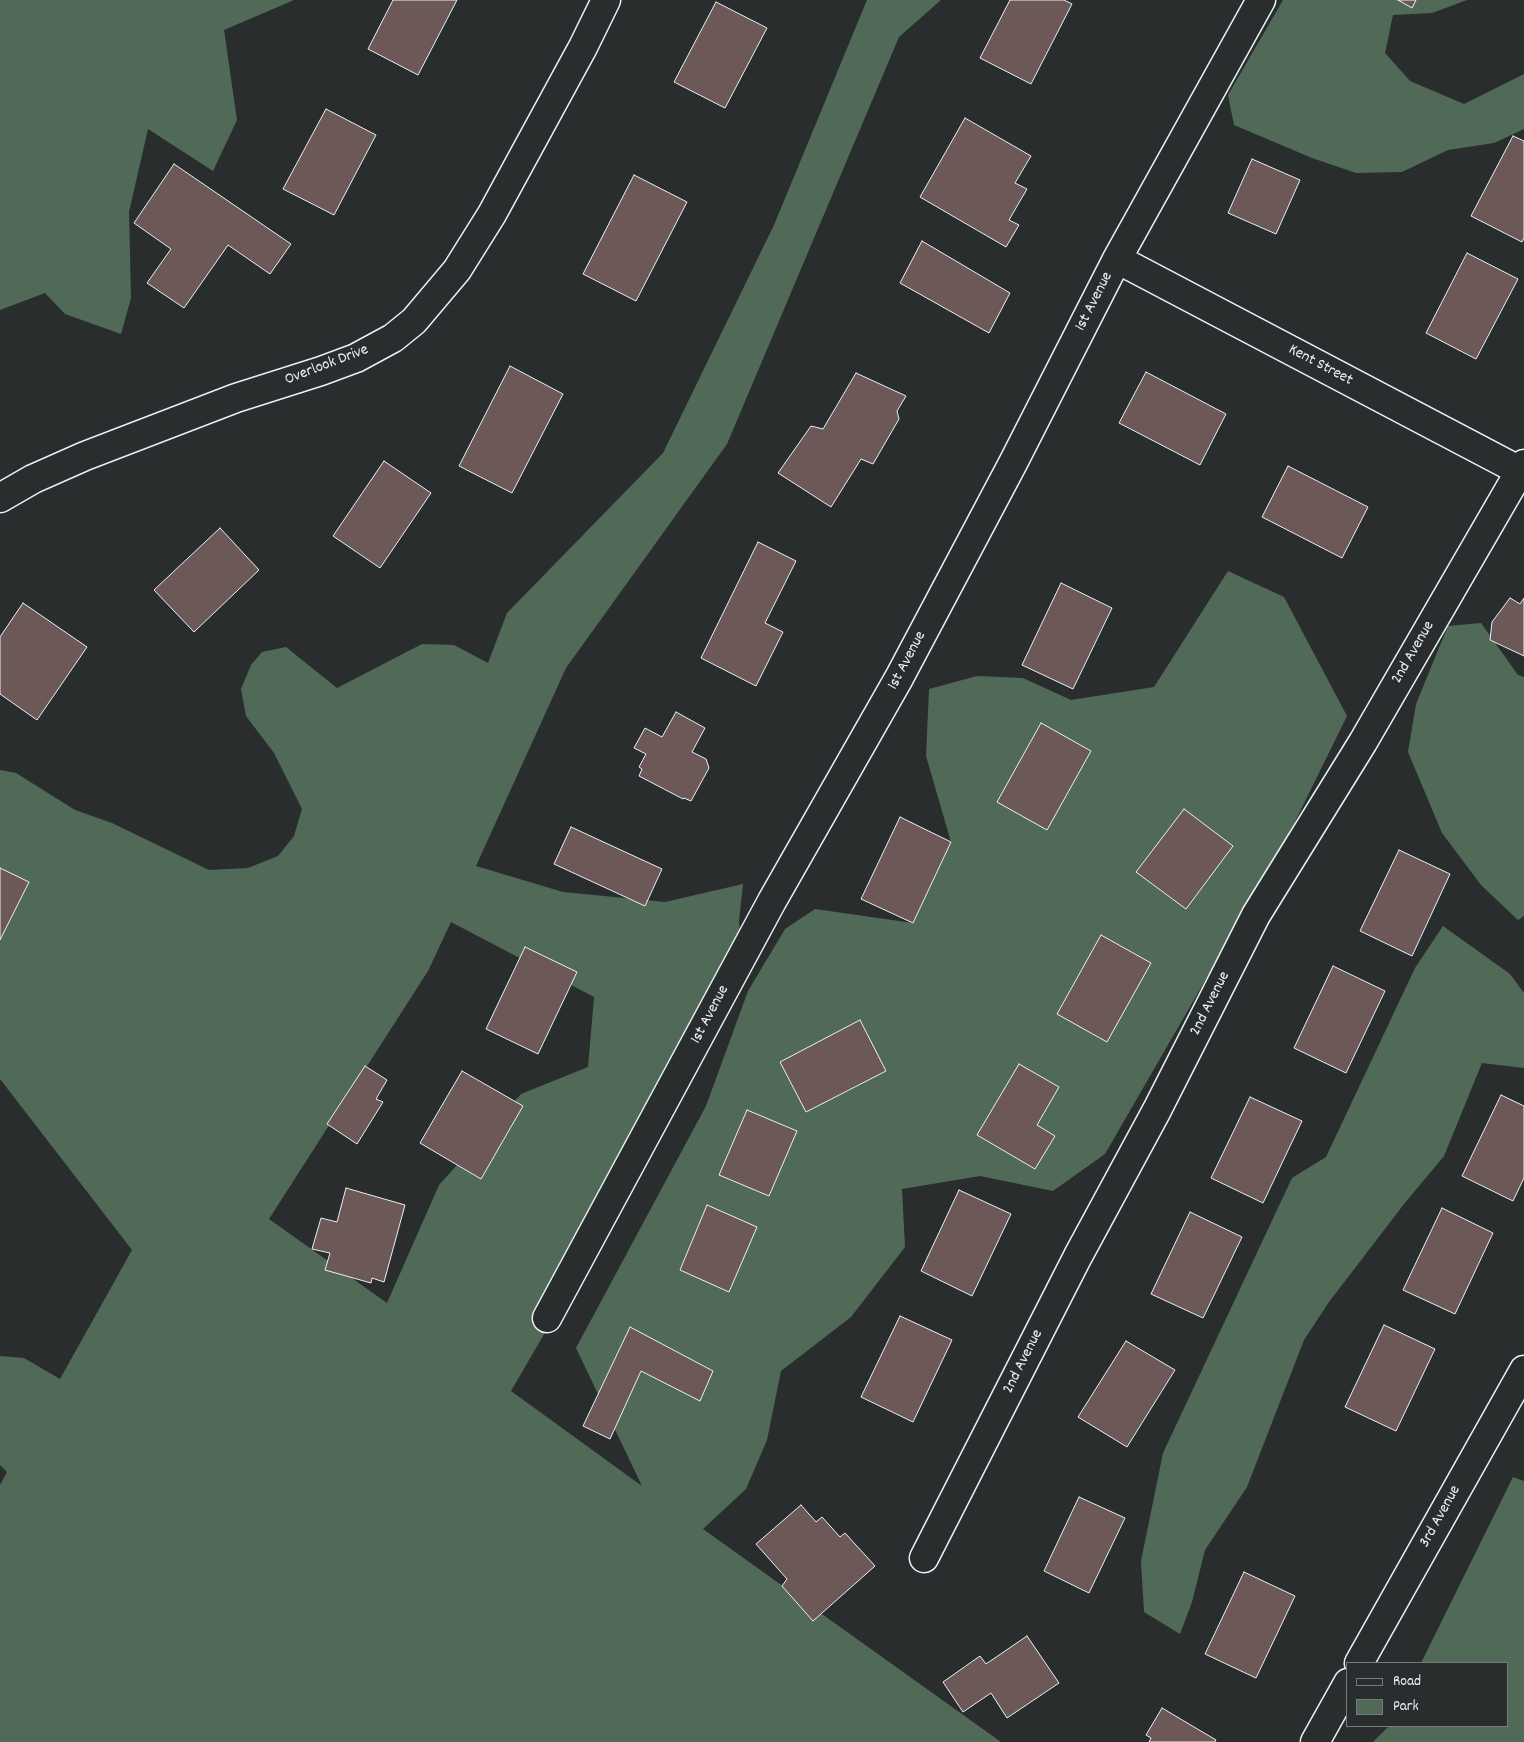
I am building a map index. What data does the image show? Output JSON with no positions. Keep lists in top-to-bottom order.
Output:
{
  "streets": {
    "street": [
      "1st Avenue",
      "Overlook Drive",
      "Kent Street",
      "2nd Avenue",
      "3rd Avenue"
    ]
  },
  "crossings": [
    ["1st Avenue", "Kent Street"],
    ["Kent Street", "2nd Avenue"]
  ],
  "legend": ["Road", "Park"]
}
